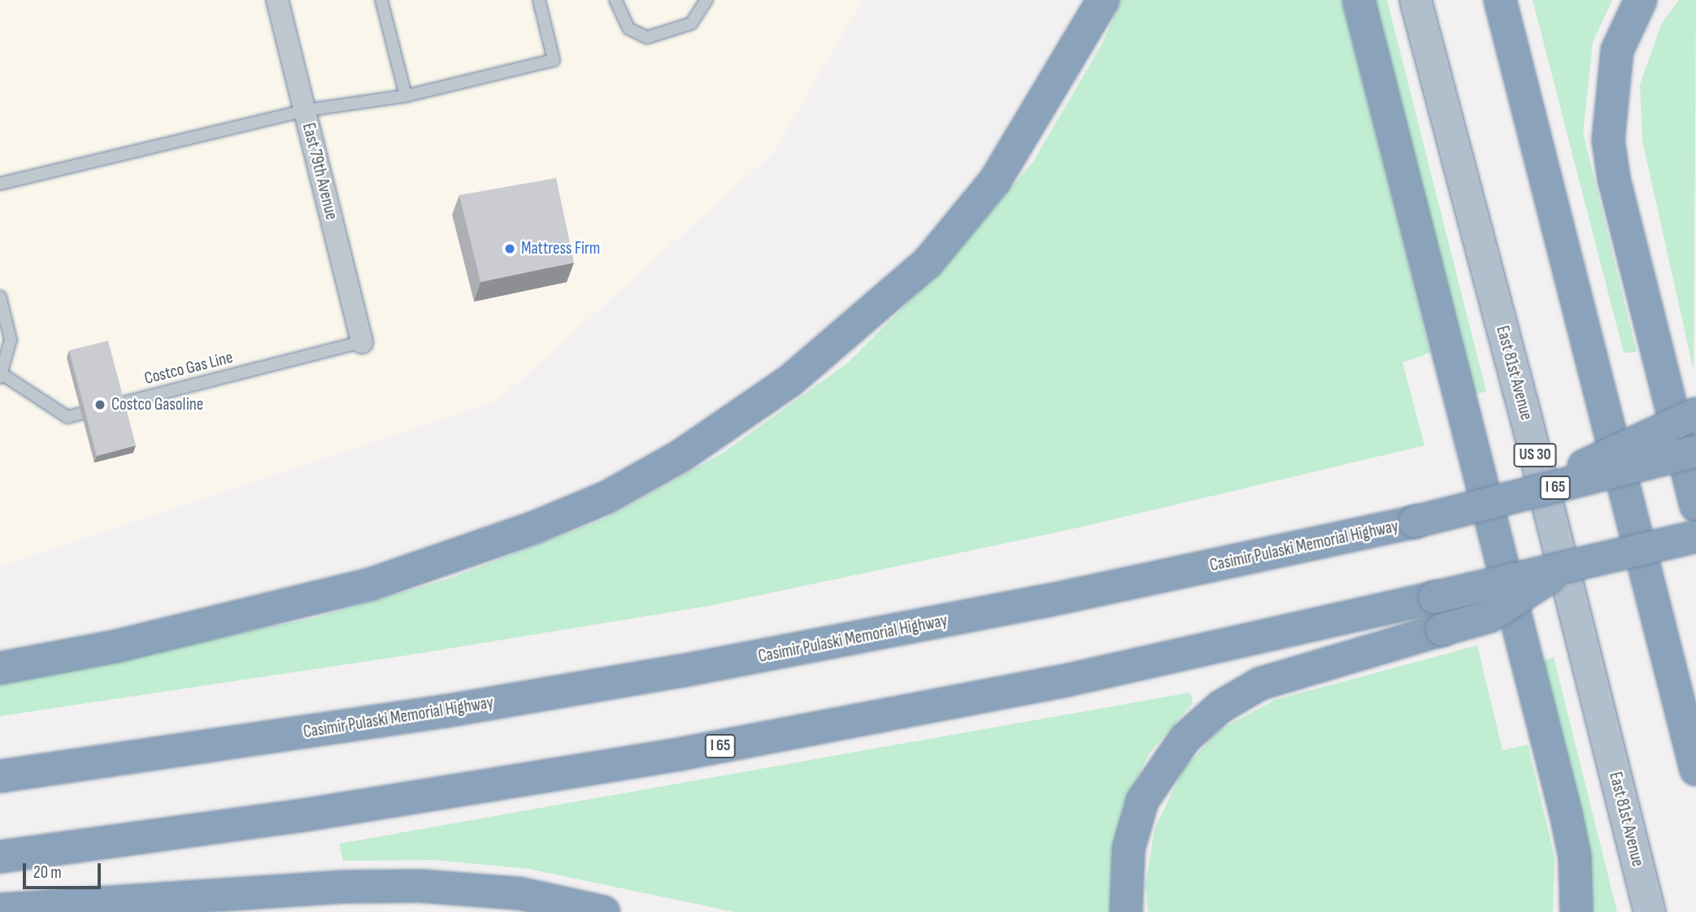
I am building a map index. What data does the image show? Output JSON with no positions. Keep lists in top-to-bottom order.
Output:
{
  "streets": {
    "highway": ["I 65", "Casimir Pulaski Memorial Highway"],
    "main road": ["East 81st Avenue", "US 30"],
    "street": ["East 79th Avenue"],
    "lane": ["Costco Gas Line"]
  },
  "crossings": [
    ["East 79th Avenue", "Costco Gas Line"]
  ],
  "places": ["Mattress Firm", "Costco Gasoline"],
  "scale_bar": "20 m"
}
